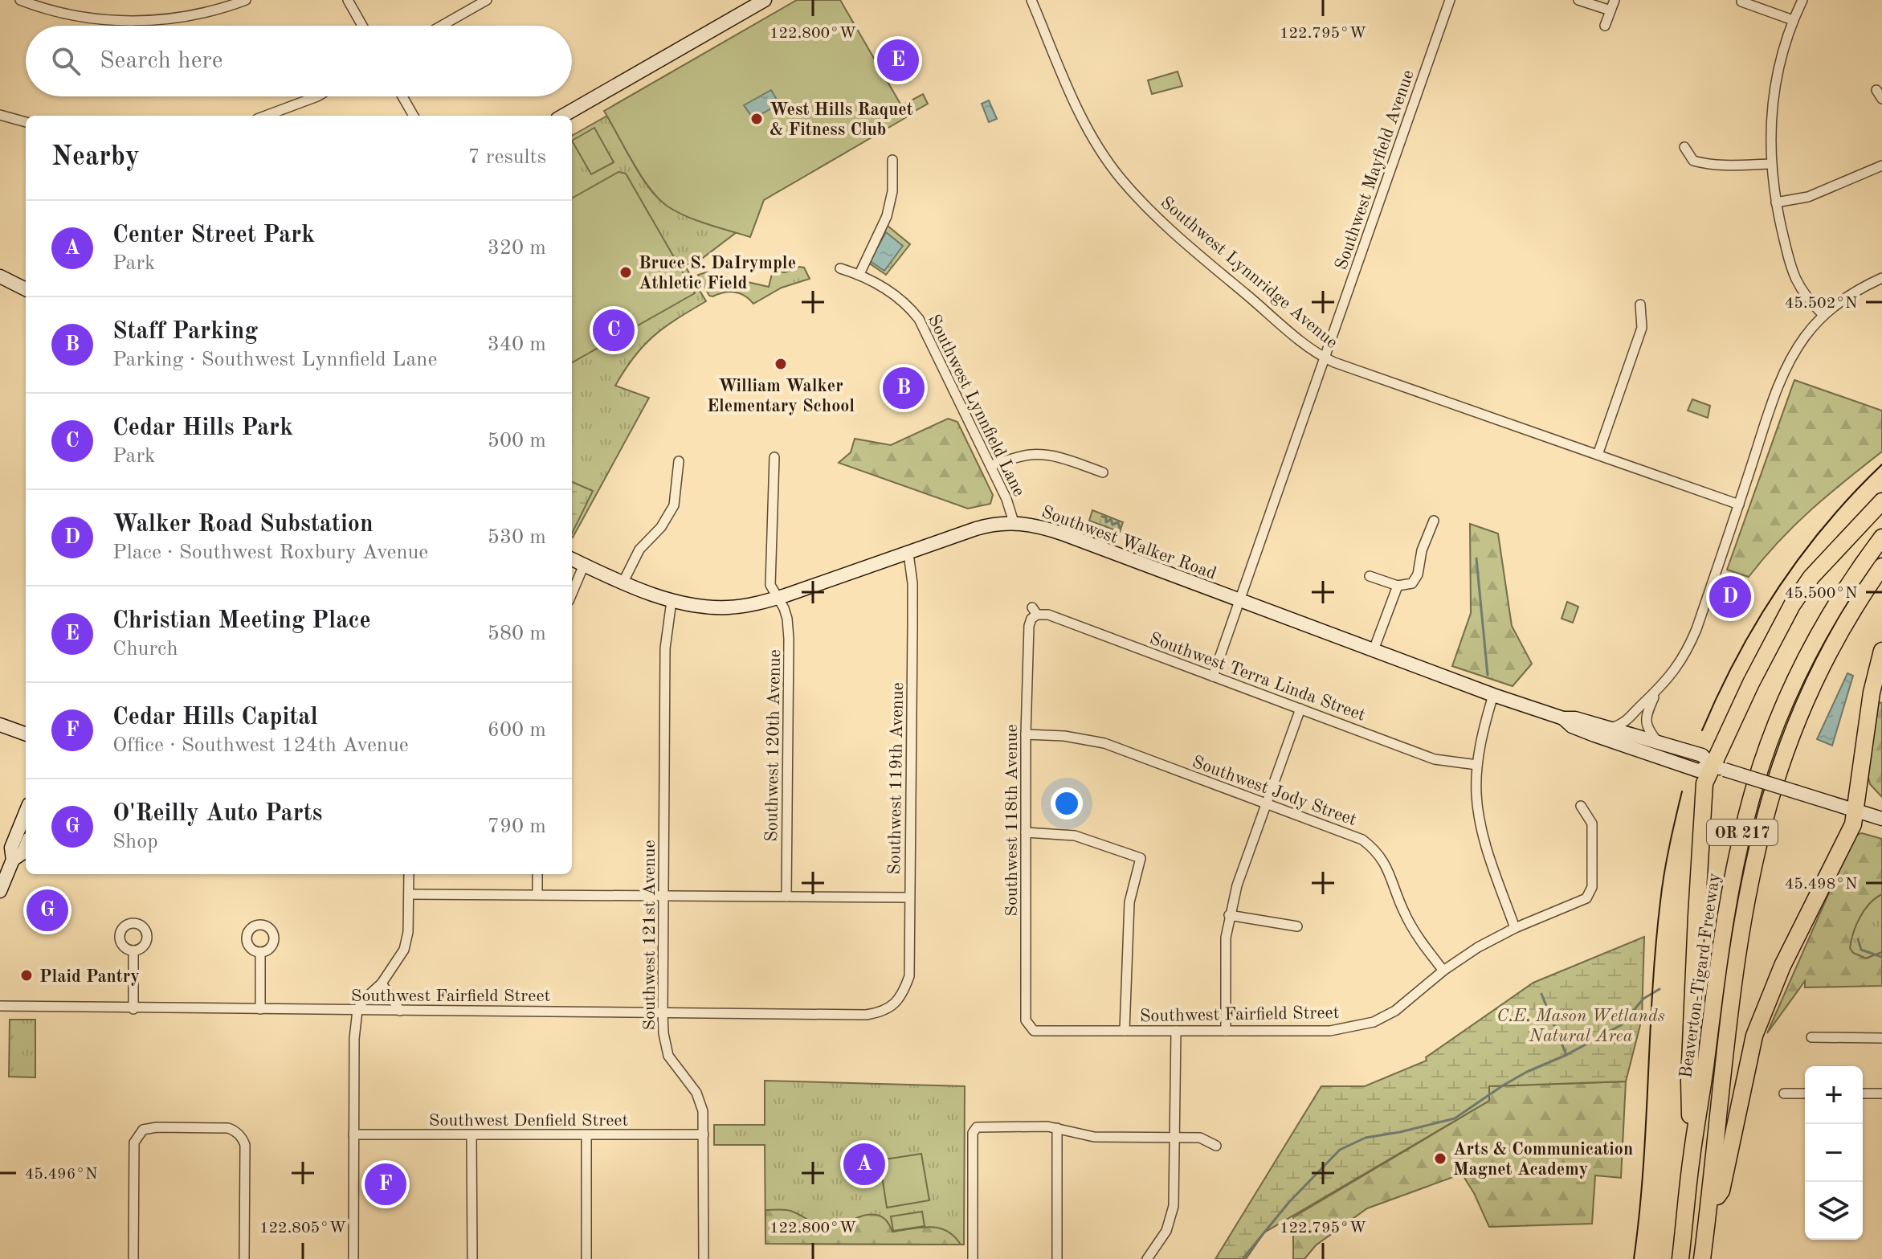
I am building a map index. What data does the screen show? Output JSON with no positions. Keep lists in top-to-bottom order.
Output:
{
  "streets": {
    "highway": ["OR 217", "Beaverton-Tigard Freeway"],
    "main road": ["Southwest Walker Road"],
    "street": [
      "Southwest Mayfield Avenue",
      "Southwest Lynnridge Avenue",
      "Southwest Lynnfield Lane",
      "Southwest Terra Linda Street",
      "Southwest 120th Avenue",
      "Southwest 119th Avenue",
      "Southwest Jody Street",
      "Southwest 118th Avenue",
      "Southwest 121st Avenue",
      "Southwest Fairfield Street",
      "Southwest Denfield Street"
    ]
  },
  "crossings": [
    ["Southwest Mayfield Avenue", "Southwest Lynnridge Avenue"],
    ["Southwest Mayfield Avenue", "Southwest Walker Road"],
    ["Southwest Mayfield Avenue", "Southwest Terra Linda Street"],
    ["Southwest Lynnfield Lane", "Southwest Walker Road"],
    ["Southwest Walker Road", "Southwest 120th Avenue"],
    ["Southwest Walker Road", "Southwest 119th Avenue"],
    ["Southwest Walker Road", "Southwest 121st Avenue"],
    ["Southwest Terra Linda Street", "Southwest 118th Avenue"],
    ["Southwest 119th Avenue", "Southwest Fairfield Street"],
    ["Southwest Jody Street", "Southwest 118th Avenue"],
    ["Southwest Jody Street", "Southwest Fairfield Street"],
    ["Southwest 118th Avenue", "Southwest Fairfield Street"],
    ["Southwest 121st Avenue", "Southwest Fairfield Street"],
    ["Southwest 121st Avenue", "Southwest Denfield Street"]
  ],
  "parks": ["C.E. Mason Wetlands Natural Area"],
  "places": [
    "West Hills Raquet & Fitness Club",
    "Bruce S. DaIrymple Athletic Field",
    "William Walker Elementary School",
    "Plaid Pantry",
    "Arts & Communication Magnet Academy"
  ],
  "page": {
    "search": "Search here",
    "pins": [
      "E",
      "C",
      "B",
      "D",
      "G",
      "A",
      "F"
    ],
    "heading": ["Nearby", "7 results"],
    "list": [
      {
        "mark": "A",
        "name": "Center Street Park",
        "note": "Park",
        "value": "320 m"
      },
      {
        "mark": "B",
        "name": "Staff Parking",
        "note": "Parking · Southwest Lynnfield Lane",
        "value": "340 m"
      },
      {
        "mark": "C",
        "name": "Cedar Hills Park",
        "note": "Park",
        "value": "500 m"
      },
      {
        "mark": "D",
        "name": "Walker Road Substation",
        "note": "Place · Southwest Roxbury Avenue",
        "value": "530 m"
      },
      {
        "mark": "E",
        "name": "Christian Meeting Place",
        "note": "Church",
        "value": "580 m"
      },
      {
        "mark": "F",
        "name": "Cedar Hills Capital",
        "note": "Office · Southwest 124th Avenue",
        "value": "600 m"
      },
      {
        "mark": "G",
        "name": "O'Reilly Auto Parts",
        "note": "Shop",
        "value": "790 m"
      }
    ],
    "map_buttons": ["+", "−"]
  },
  "coordinates": [
    "122.800°W",
    "122.795°W",
    "45.502°N",
    "45.500°N",
    "45.498°N",
    "45.496°N",
    "122.805°W"
  ]
}
